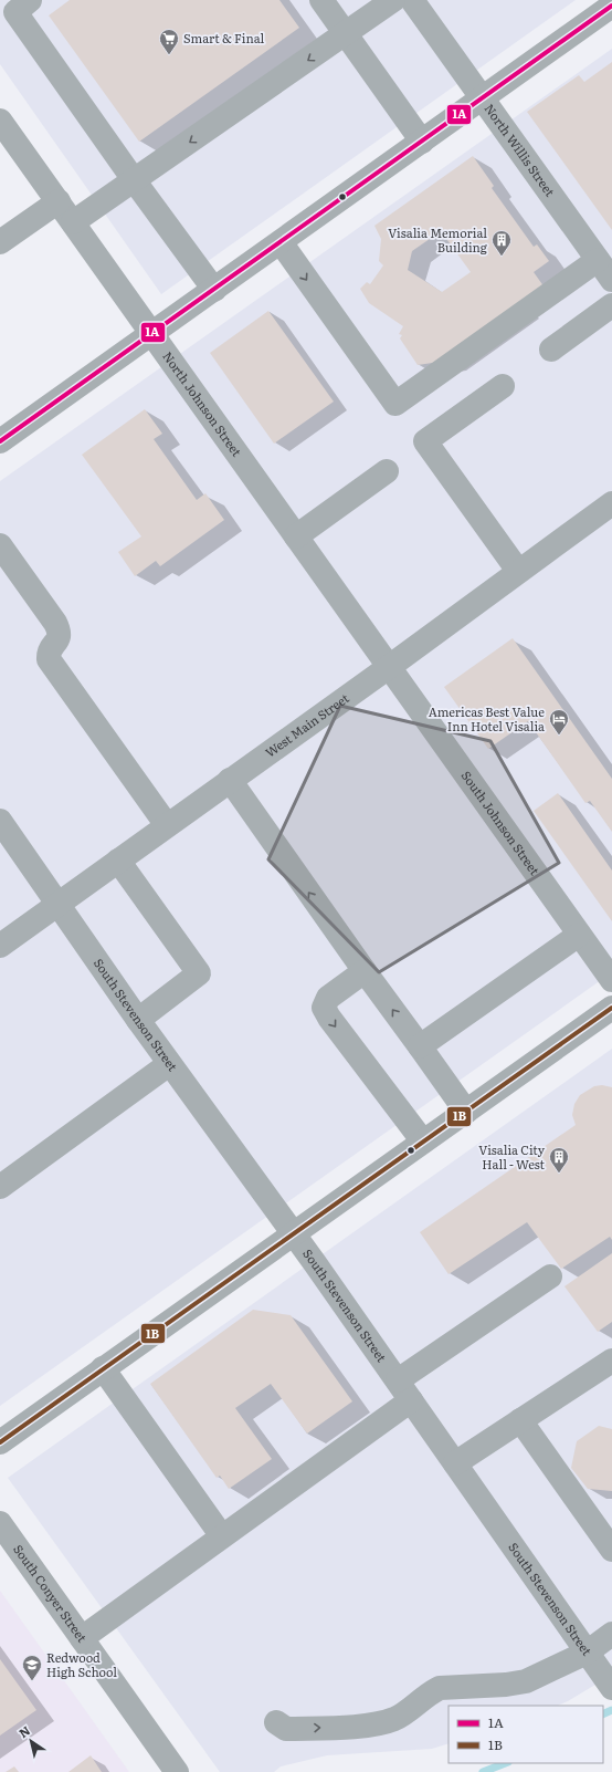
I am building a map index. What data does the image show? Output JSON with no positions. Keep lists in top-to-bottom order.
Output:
{
  "streets": {
    "street": [
      "North Willis Street",
      "North Johnson Street",
      "West Main Street",
      "South Johnson Street",
      "South Stevenson Street",
      "South Conyer Street"
    ]
  },
  "crossings": [
    ["North Johnson Street", "West Main Street"],
    ["North Johnson Street", "South Johnson Street"],
    ["West Main Street", "South Johnson Street"],
    ["West Main Street", "South Stevenson Street"]
  ],
  "places": {
    "supermarket": ["Smart & Final"],
    "building": ["Visalia Memorial Building", "Visalia City Hall - West"],
    "hotel": ["Americas Best Value Inn Hotel Visalia"],
    "school or university": ["Redwood High School"]
  },
  "lines": ["transit line 1A", "transit line 1B"],
  "legend": ["1A", "1B"],
  "north": "top left"
}
